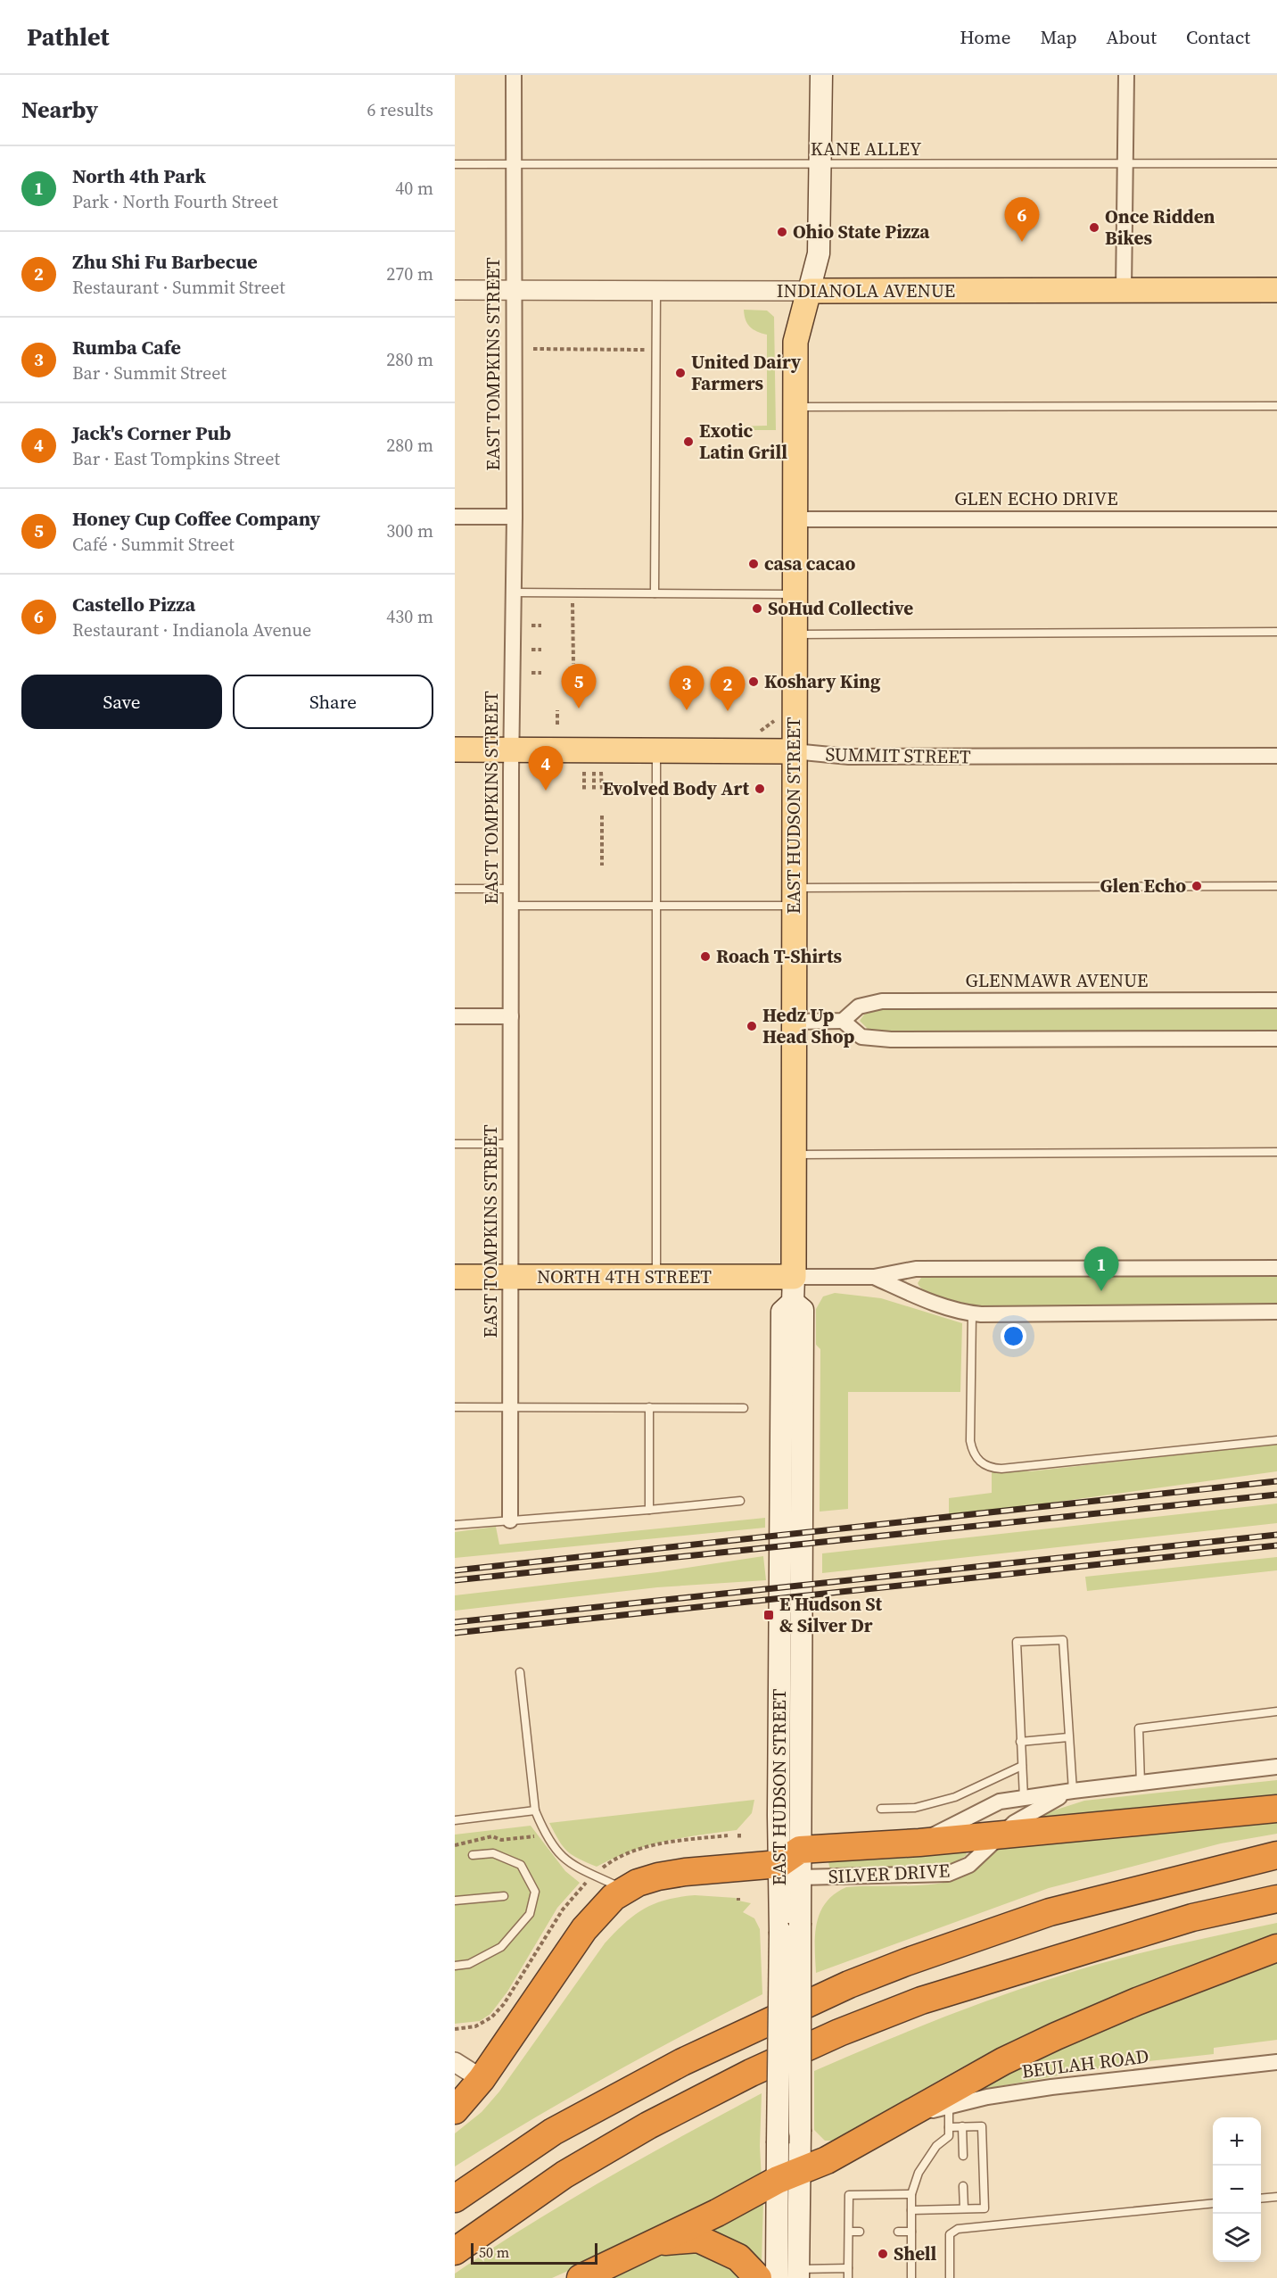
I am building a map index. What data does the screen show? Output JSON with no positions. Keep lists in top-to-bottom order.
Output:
{
  "streets": {
    "main road": [
      "INDIANOLA AVENUE",
      "SUMMIT STREET",
      "EAST HUDSON STREET",
      "NORTH 4TH STREET"
    ],
    "street": [
      "EAST TOMPKINS STREET",
      "GLEN ECHO DRIVE",
      "GLENMAWR AVENUE",
      "SILVER DRIVE",
      "BEULAH ROAD"
    ],
    "lane": ["KANE ALLEY"]
  },
  "crossings": [
    ["KANE ALLEY", "EAST TOMPKINS STREET"],
    ["KANE ALLEY", "EAST HUDSON STREET"],
    ["INDIANOLA AVENUE", "EAST TOMPKINS STREET"],
    ["INDIANOLA AVENUE", "EAST HUDSON STREET"],
    ["EAST TOMPKINS STREET", "SUMMIT STREET"],
    ["EAST TOMPKINS STREET", "NORTH 4TH STREET"],
    ["GLEN ECHO DRIVE", "EAST HUDSON STREET"],
    ["SUMMIT STREET", "EAST HUDSON STREET"],
    ["EAST HUDSON STREET", "NORTH 4TH STREET"],
    ["EAST HUDSON STREET", "SILVER DRIVE"]
  ],
  "places": {
    "other": [
      "Once Ridden Bikes",
      "Ohio State Pizza",
      "United Dairy Farmers",
      "Exotic Latin Grill",
      "casa cacao",
      "SoHud Collective",
      "Koshary King",
      "Evolved Body Art",
      "Glen Echo",
      "Roach T-Shirts",
      "Hedz Up Head Shop",
      "Shell"
    ],
    "transit": ["E Hudson St & Silver Dr"]
  },
  "scale_bar": "50 m",
  "page": {
    "header": "Pathlet",
    "nav": [
      "Home",
      "Map",
      "About",
      "Contact"
    ],
    "heading": ["Nearby", "6 results"],
    "list": [
      {
        "mark": "1",
        "name": "North 4th Park",
        "note": "Park · North Fourth Street",
        "value": "40 m"
      },
      {
        "mark": "2",
        "name": "Zhu Shi Fu Barbecue",
        "note": "Restaurant · Summit Street",
        "value": "270 m"
      },
      {
        "mark": "3",
        "name": "Rumba Cafe",
        "note": "Bar · Summit Street",
        "value": "280 m"
      },
      {
        "mark": "4",
        "name": "Jack's Corner Pub",
        "note": "Bar · East Tompkins Street",
        "value": "280 m"
      },
      {
        "mark": "5",
        "name": "Honey Cup Coffee Company",
        "note": "Café · Summit Street",
        "value": "300 m"
      },
      {
        "mark": "6",
        "name": "Castello Pizza",
        "note": "Restaurant · Indianola Avenue",
        "value": "430 m"
      }
    ],
    "pins": [
      "6",
      "5",
      "3",
      "2",
      "4",
      "1"
    ],
    "buttons": ["Save", "Share"],
    "map_buttons": ["+", "−"],
    "scale": "50 m"
  }
}
